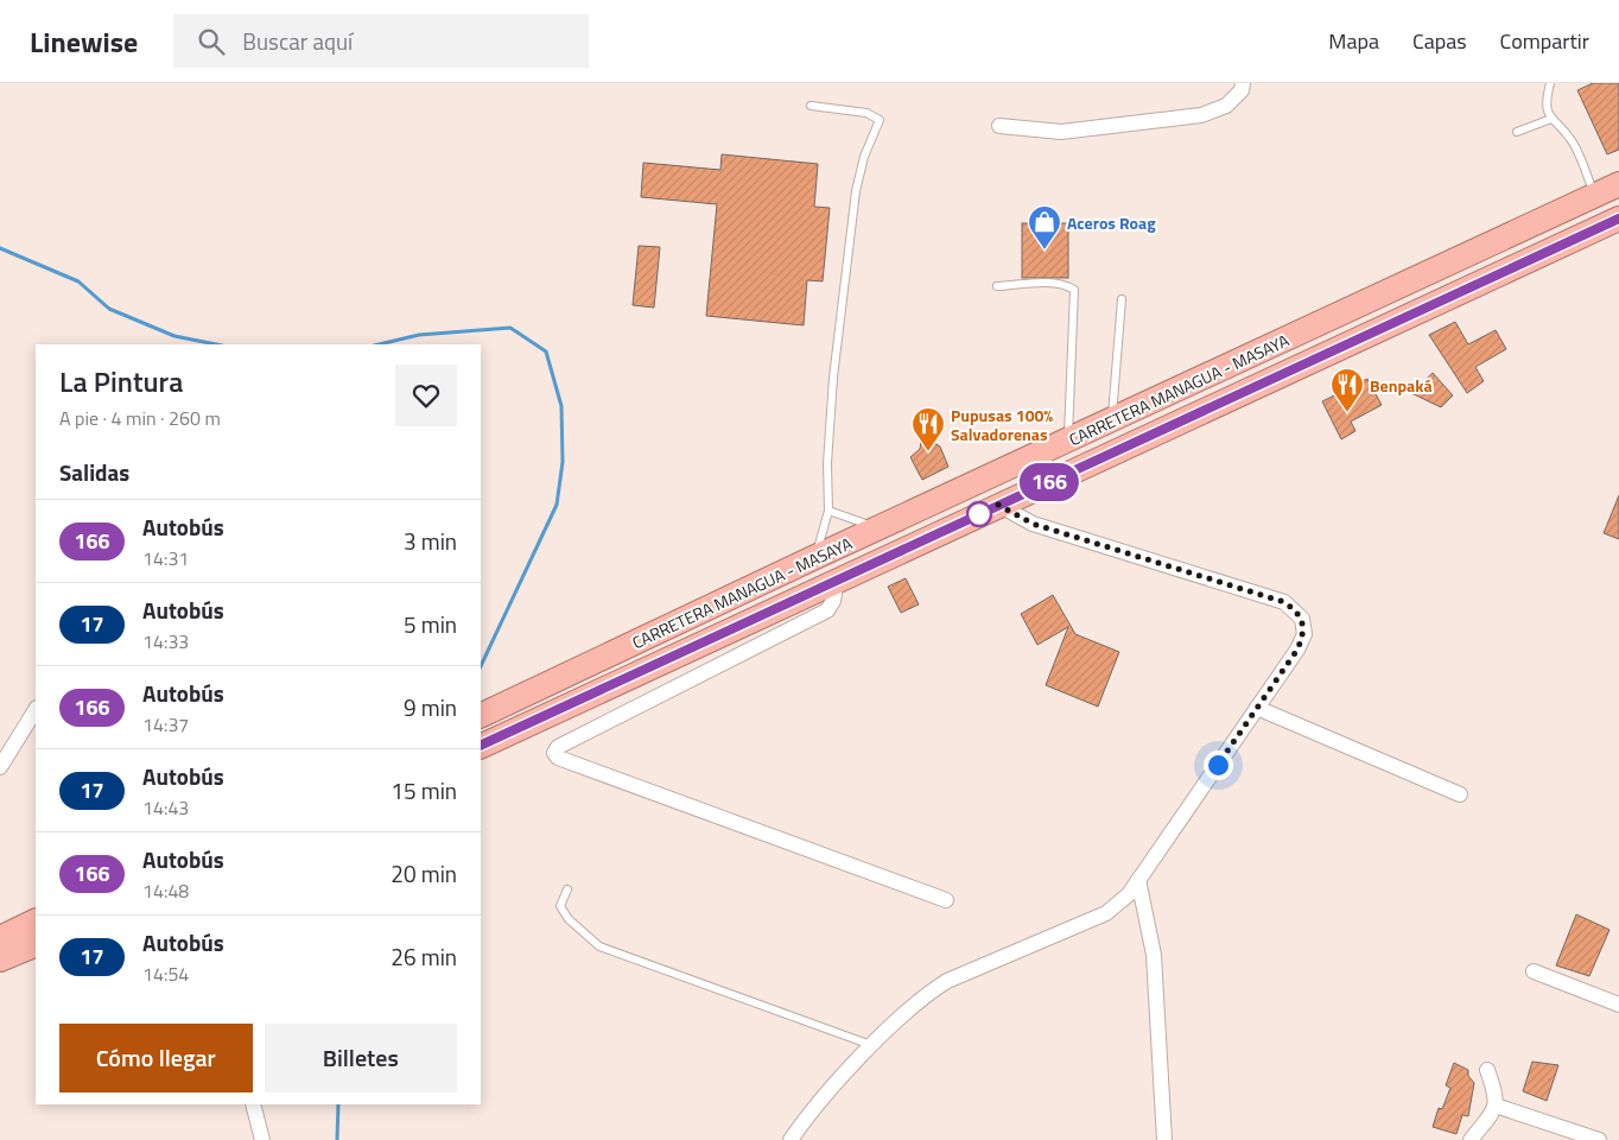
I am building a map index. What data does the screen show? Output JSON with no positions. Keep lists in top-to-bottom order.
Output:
{
  "streets": {
    "highway": ["CARRETERA MANAGUA - MASAYA"]
  },
  "places": {
    "shop": ["Aceros Roag"],
    "restaurant": ["Benpaká", "Pupusas 100% Salvadorenas"]
  },
  "lines": ["bus line 166"],
  "page": {
    "header": "Linewise",
    "search": "Buscar aquí",
    "nav": ["Mapa", "Capas", "Compartir"],
    "on_map": "166",
    "heading": [
      ["La Pintura", "A pie · 4 min · 260 m"],
      "Salidas"
    ],
    "list": [
      {
        "mark": "166",
        "name": "Autobús",
        "note": "14:31",
        "value": "3 min"
      },
      {
        "mark": "17",
        "name": "Autobús",
        "note": "14:33",
        "value": "5 min"
      },
      {
        "mark": "166",
        "name": "Autobús",
        "note": "14:37",
        "value": "9 min"
      },
      {
        "mark": "17",
        "name": "Autobús",
        "note": "14:43",
        "value": "15 min"
      },
      {
        "mark": "166",
        "name": "Autobús",
        "note": "14:48",
        "value": "20 min"
      },
      {
        "mark": "17",
        "name": "Autobús",
        "note": "14:54",
        "value": "26 min"
      }
    ],
    "buttons": ["Cómo llegar", "Billetes"]
  }
}
